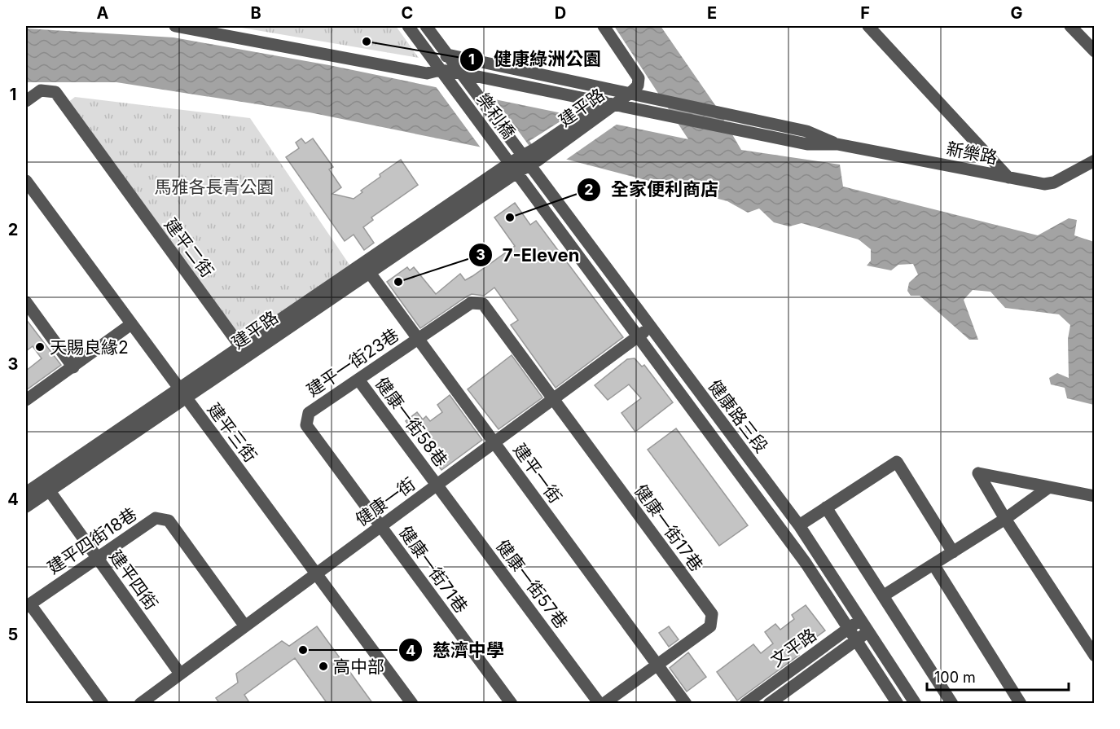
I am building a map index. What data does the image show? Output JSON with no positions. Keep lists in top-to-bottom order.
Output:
{
  "streets": {
    "street": [
      "建平路",
      "樂利橋",
      "新樂路",
      "建平二街",
      "建平一街23巷",
      "健康路三段",
      "健康一街58巷",
      "建平三街",
      "建平一街",
      "健康一街",
      "健康一街17巷",
      "建平四街18巷",
      "健康一街71巷",
      "建平四街",
      "健康一街57巷",
      "文平路"
    ]
  },
  "crossings": [
    ["建平路", "樂利橋"],
    ["建平路", "新樂路"],
    ["建平路", "建平二街"],
    ["建平路", "健康路三段"],
    ["建平路", "建平三街"],
    ["建平路", "建平一街"],
    ["建平路", "建平四街"],
    ["樂利橋", "健康路三段"],
    ["建平一街23巷", "健康一街58巷"],
    ["建平一街23巷", "建平一街"],
    ["建平一街23巷", "健康一街"],
    ["建平一街23巷", "健康一街17巷"],
    ["建平一街23巷", "健康一街71巷"],
    ["健康路三段", "健康一街"],
    ["健康路三段", "文平路"],
    ["健康一街58巷", "健康一街"],
    ["健康一街58巷", "健康一街57巷"],
    ["建平三街", "健康一街"],
    ["建平一街", "健康一街"],
    ["建平一街", "健康一街17巷"],
    ["健康一街", "健康一街17巷"],
    ["健康一街", "建平四街18巷"],
    ["健康一街", "健康一街71巷"],
    ["健康一街", "建平四街"],
    ["健康一街", "健康一街57巷"],
    ["建平四街18巷", "建平四街"]
  ],
  "parks": ["馬雅各長青公園"],
  "places": [
    "健康綠洲公園",
    "全家便利商店",
    "7-Eleven",
    "天賜良緣2",
    "慈濟中學",
    "高中部"
  ],
  "scale_bar": "100 m",
  "grid": {
    "columns": [
      "A",
      "B",
      "C",
      "D",
      "E",
      "F",
      "G"
    ],
    "rows": [
      "1",
      "2",
      "3",
      "4",
      "5"
    ]
  }
}
